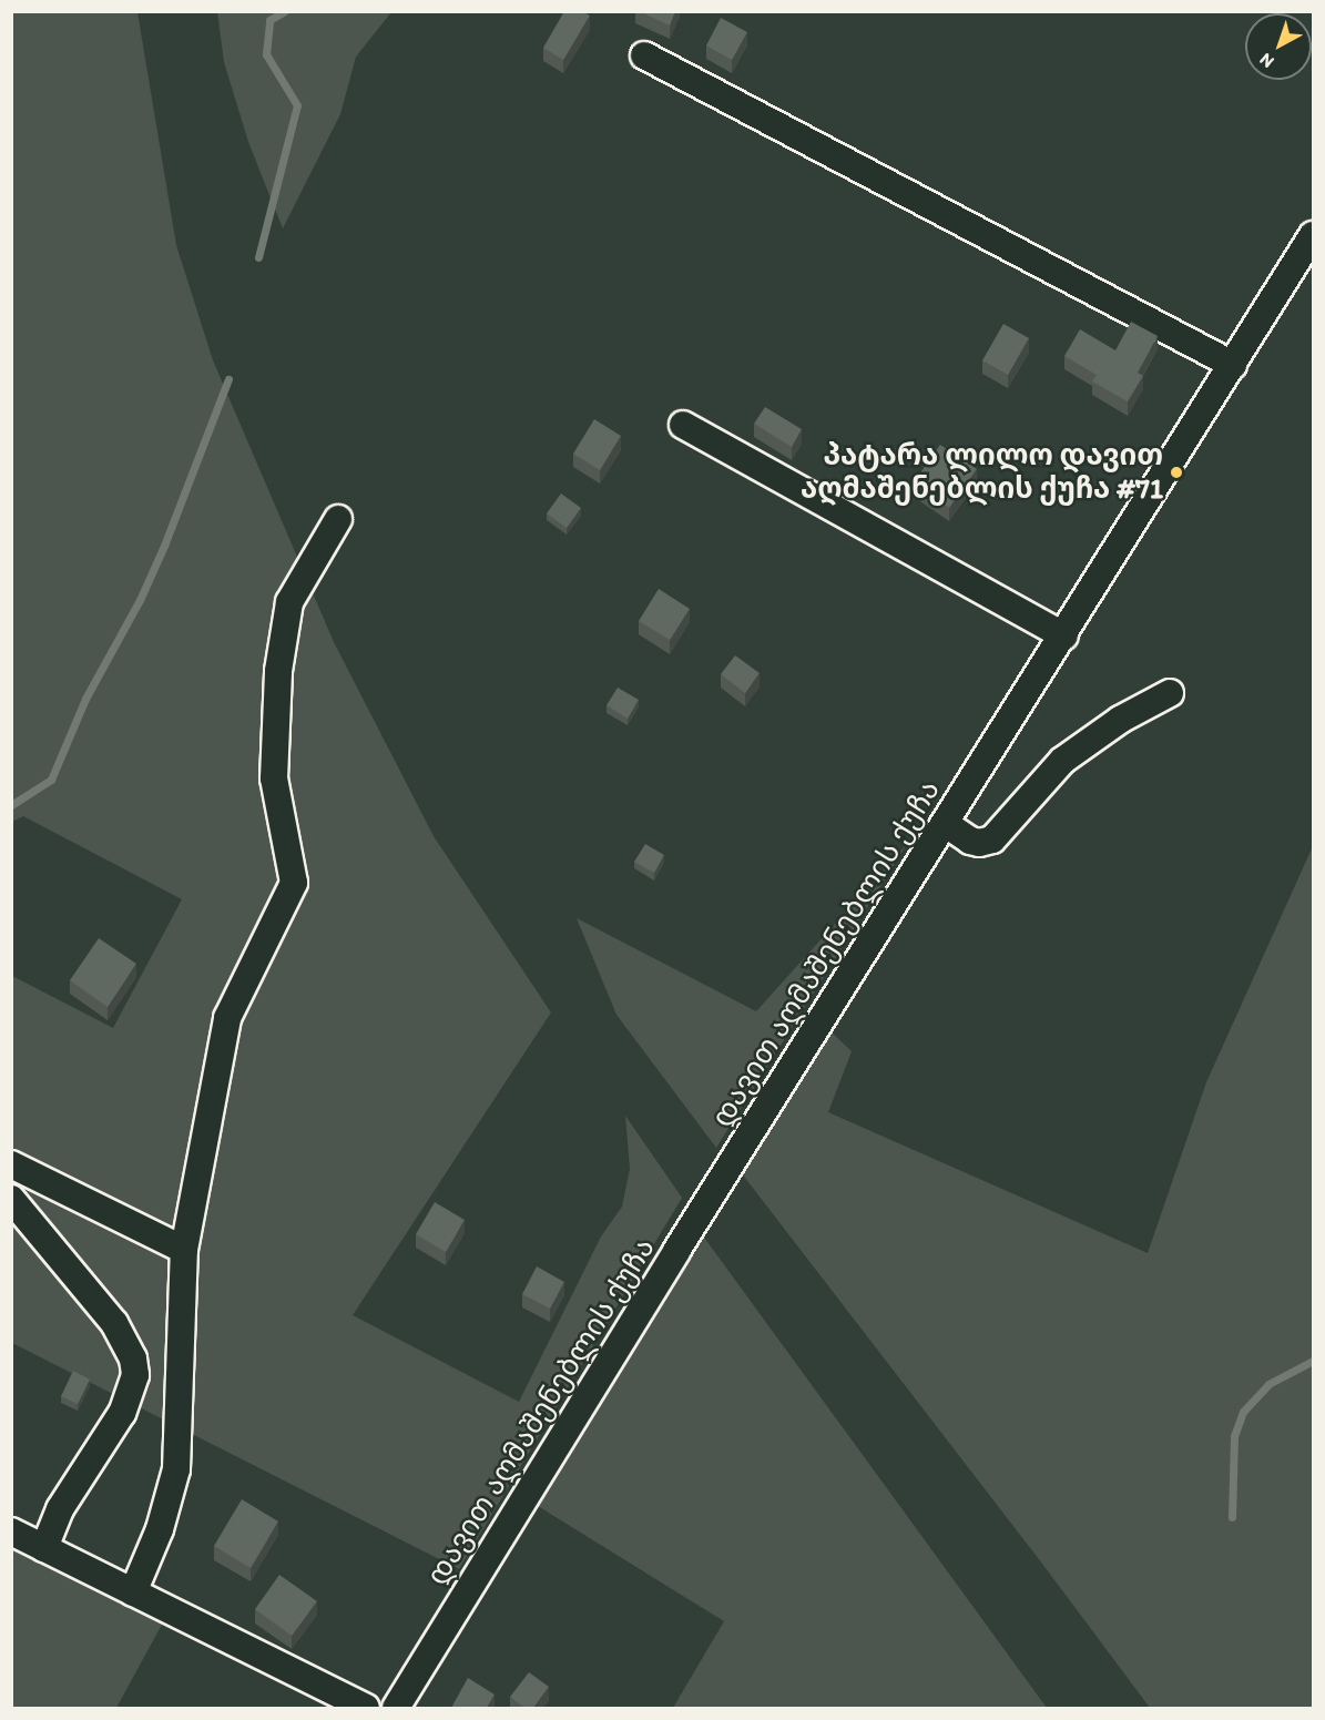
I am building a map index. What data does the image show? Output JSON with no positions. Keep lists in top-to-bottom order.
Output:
{
  "streets": {
    "street": ["დავით აღმაშენებლის ქუჩა"]
  },
  "places": ["პატარა ლილო დავით აღმაშენებლის ქუჩა #71"],
  "north": "bottom left"
}
